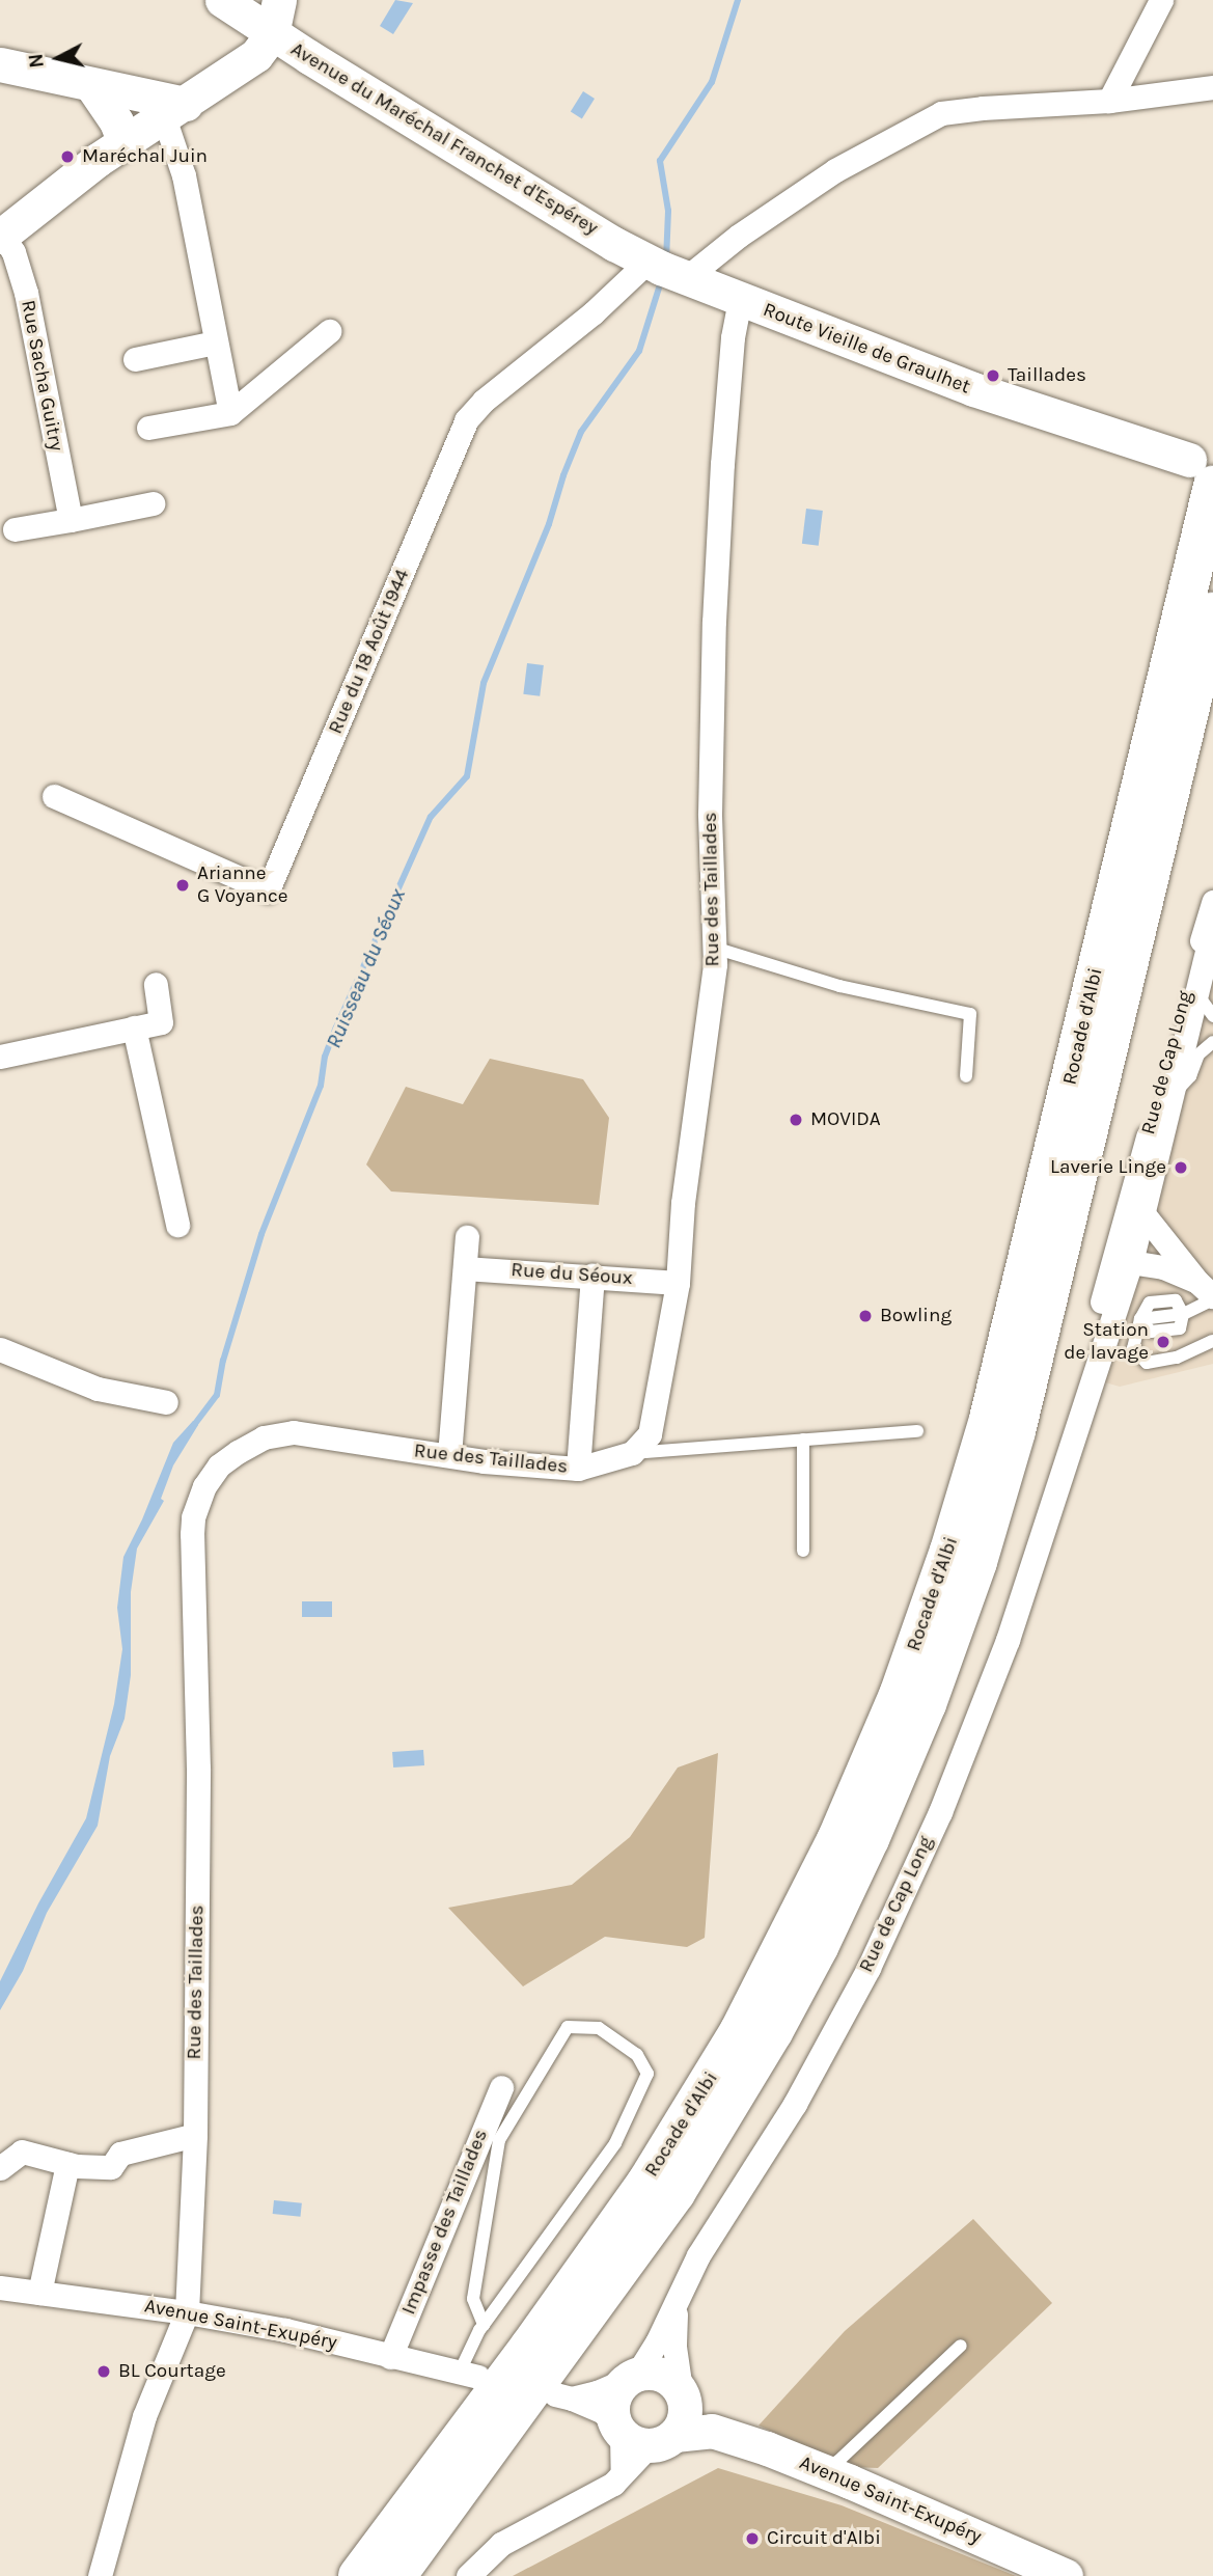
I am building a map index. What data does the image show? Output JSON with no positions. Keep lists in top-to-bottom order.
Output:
{
  "streets": {
    "highway": ["Rocade d'Albi"],
    "street": [
      "Avenue du Maréchal Franchet d'Espérey",
      "Route Vieille de Graulhet",
      "Rue Sacha Guitry",
      "Rue du 18 Août 1944",
      "Rue des Taillades",
      "Rue de Cap Long",
      "Rue du Séoux",
      "Impasse des Taillades",
      "Avenue Saint-Exupéry"
    ]
  },
  "crossings": [
    ["Avenue du Maréchal Franchet d'Espérey", "Route Vieille de Graulhet"],
    ["Avenue du Maréchal Franchet d'Espérey", "Rue du 18 Août 1944"],
    ["Route Vieille de Graulhet", "Rue du 18 Août 1944"],
    ["Route Vieille de Graulhet", "Rue des Taillades"],
    ["Route Vieille de Graulhet", "Rocade d'Albi"],
    ["Rue des Taillades", "Rue du Séoux"],
    ["Rue des Taillades", "Avenue Saint-Exupéry"],
    ["Rue de Cap Long", "Avenue Saint-Exupéry"],
    ["Impasse des Taillades", "Avenue Saint-Exupéry"]
  ],
  "water": ["Ruisseau du Séoux"],
  "places": [
    "Maréchal Juin",
    "Taillades",
    "Arianne G Voyance",
    "MOVIDA",
    "Laverie Linge",
    "Bowling",
    "Station de lavage",
    "BL Courtage",
    "Circuit d'Albi"
  ],
  "north": "left"
}
